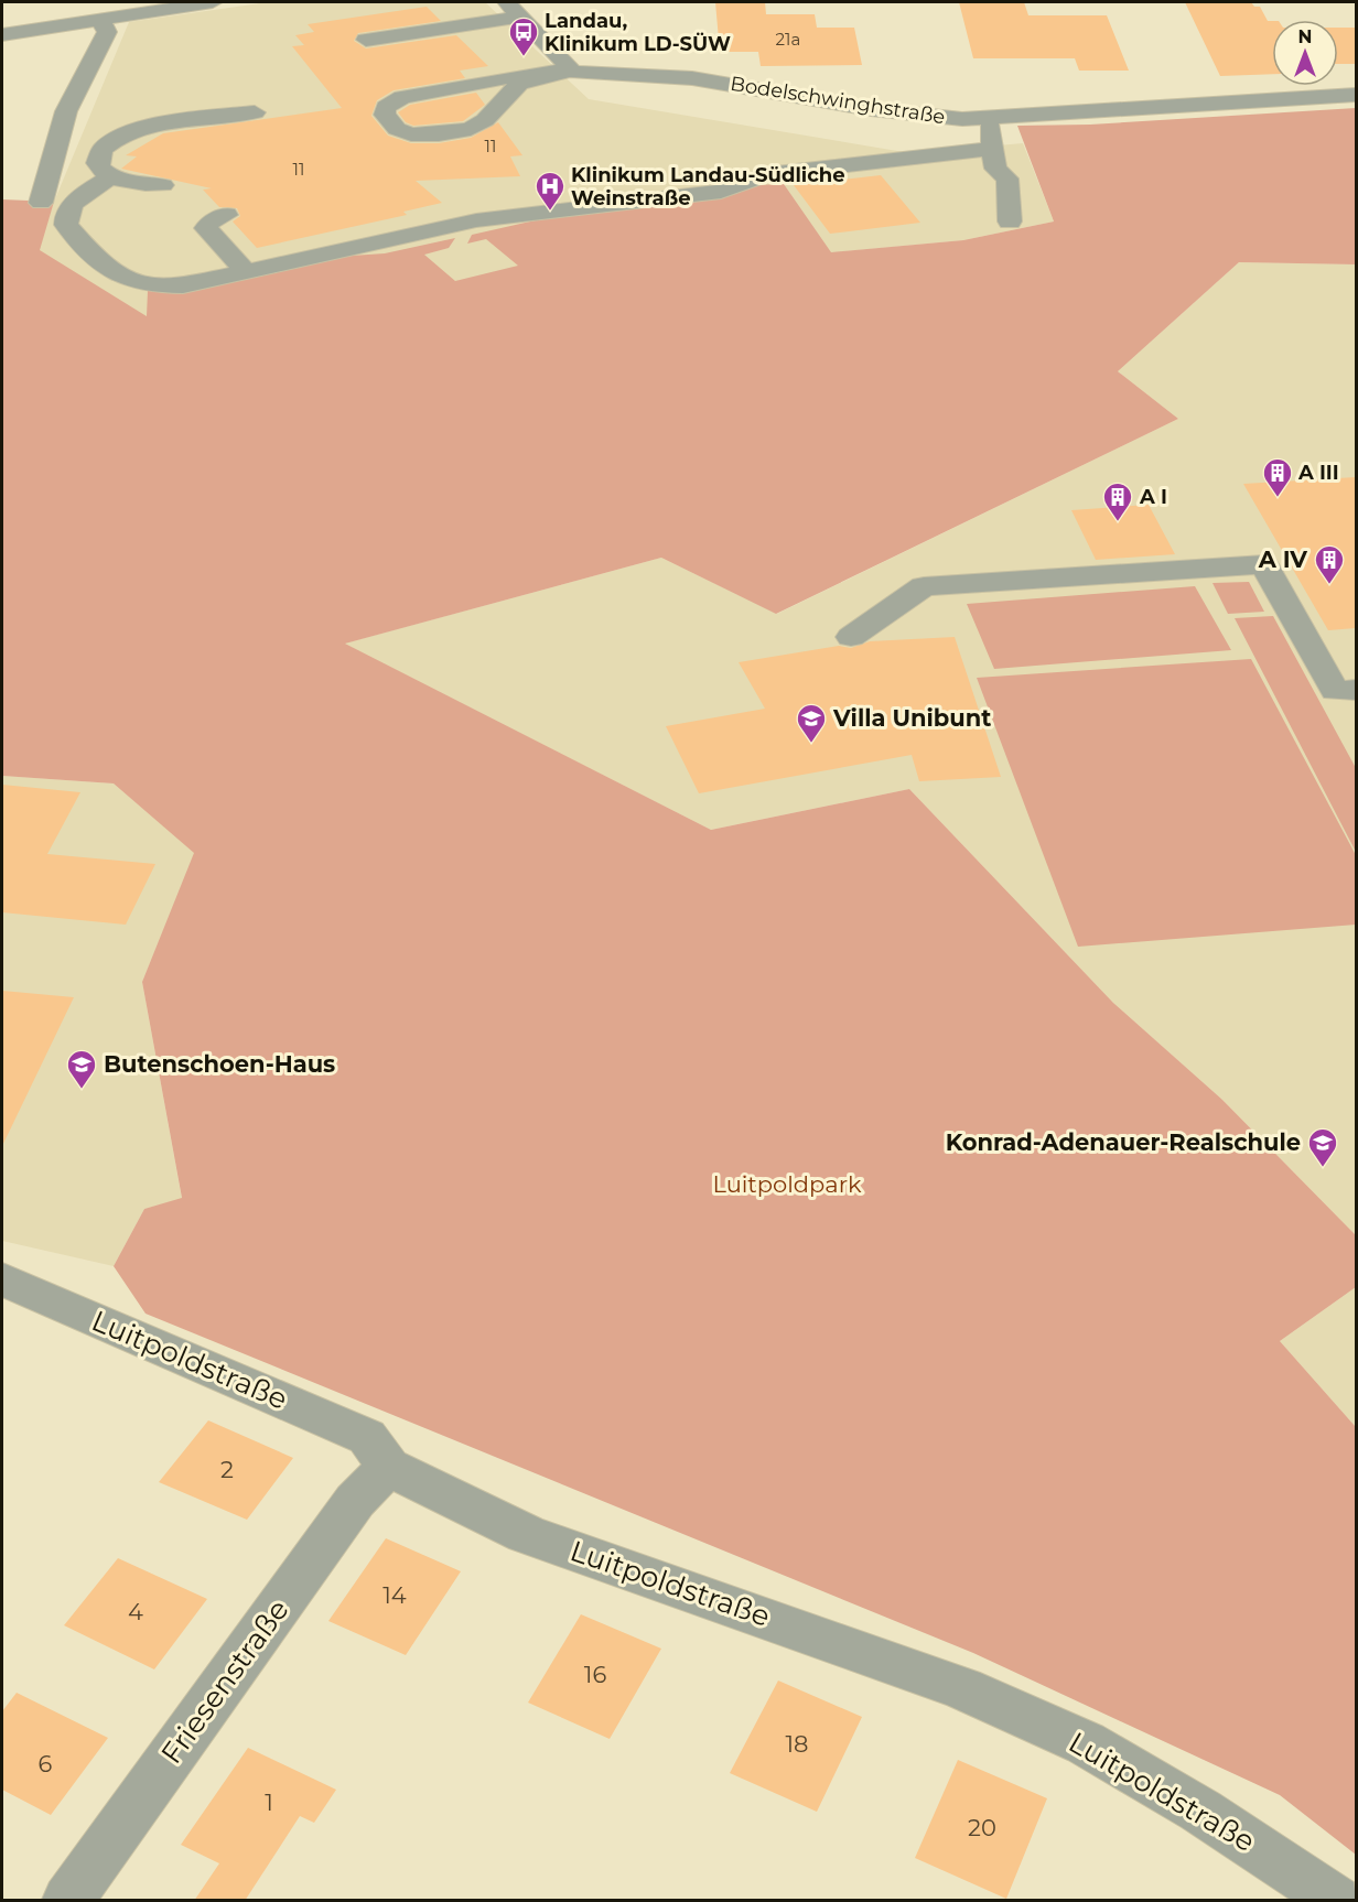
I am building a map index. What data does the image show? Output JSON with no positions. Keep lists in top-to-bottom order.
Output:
{
  "streets": {
    "street": ["Bodelschwinghstraße", "Luitpoldstraße", "Friesenstraße"]
  },
  "crossings": [
    ["Luitpoldstraße", "Friesenstraße"]
  ],
  "parks": ["Luitpoldpark"],
  "places": {
    "bus stop": ["Landau, Klinikum LD-SÜW"],
    "hospital": ["Klinikum Landau-Südliche Weinstraße"],
    "building": ["A III", "A I", "A IV"],
    "school or university": ["Villa Unibunt", "Butenschoen-Haus", "Konrad-Adenauer-Realschule"]
  },
  "house_numbers": [
    "21a",
    "11",
    "11",
    "2",
    "14",
    "4",
    "16",
    "18",
    "6",
    "1",
    "20"
  ],
  "north": "top"
}
